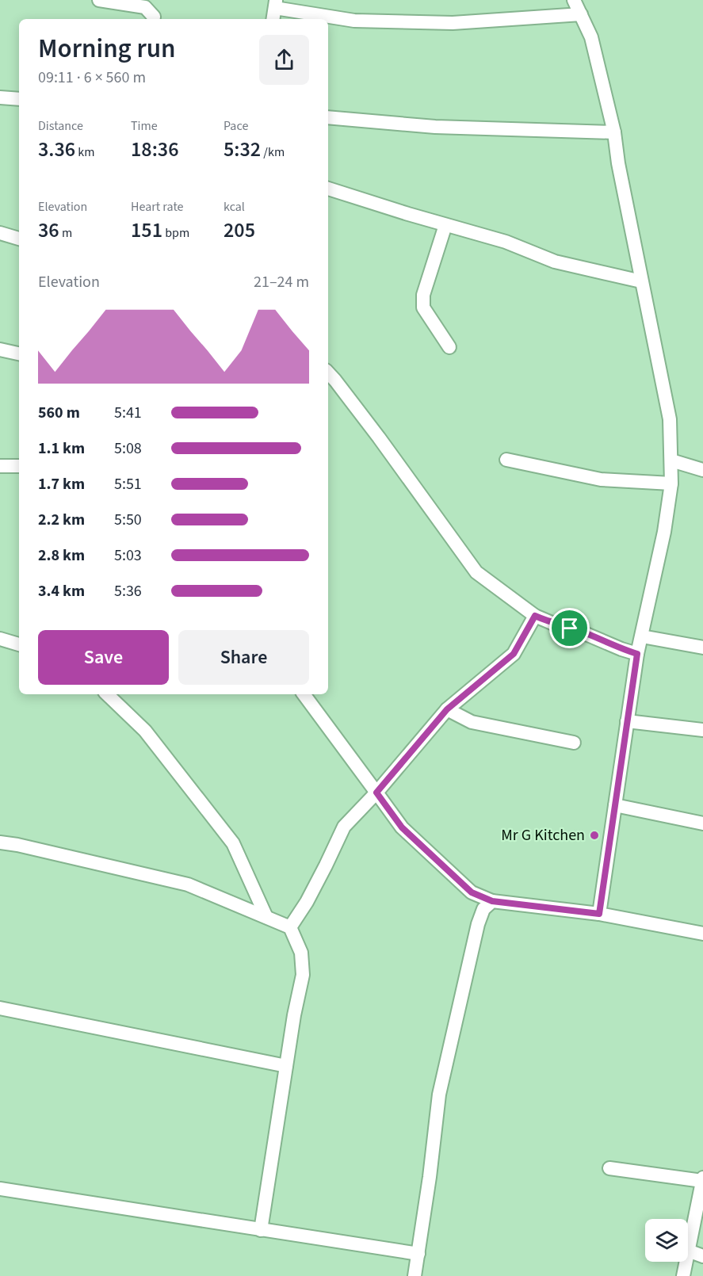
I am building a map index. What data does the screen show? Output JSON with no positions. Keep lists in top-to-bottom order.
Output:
{
  "places": ["Mr G Kitchen"],
  "page": {
    "heading": ["Morning run", "09:11 · 6 × 560 m"],
    "stats": [
      ["Distance", "3.36 km"],
      ["Time", "18:36"],
      ["Pace", "5:32 /km"],
      ["Elevation", "36 m"],
      ["Heart rate", "151 bpm"],
      ["kcal", "205"]
    ],
    "chart": ["Elevation", "21–24 m"],
    "list": [
      {
        "name": "560 m",
        "note": "5:41"
      },
      {
        "name": "1.1 km",
        "note": "5:08"
      },
      {
        "name": "1.7 km",
        "note": "5:51"
      },
      {
        "name": "2.2 km",
        "note": "5:50"
      },
      {
        "name": "2.8 km",
        "note": "5:03"
      },
      {
        "name": "3.4 km",
        "note": "5:36"
      }
    ],
    "buttons": ["Save", "Share"]
  }
}
